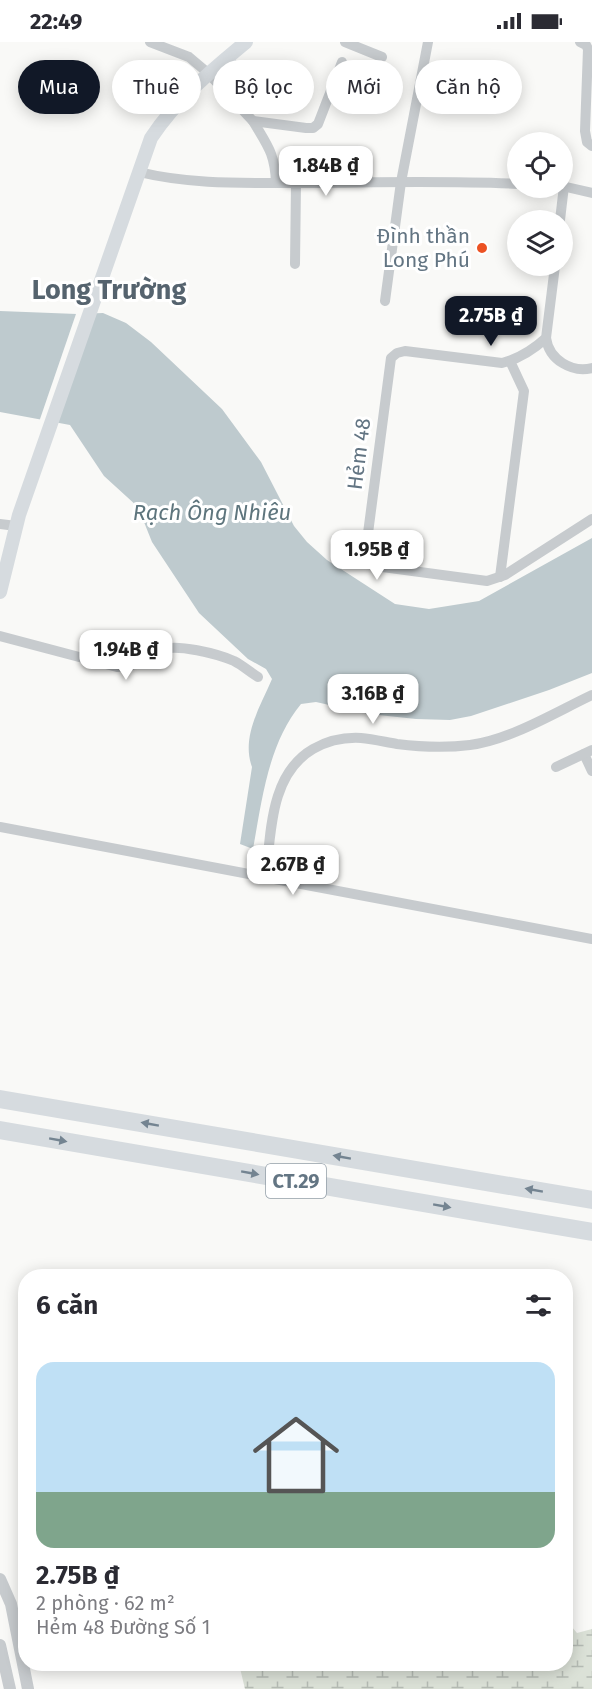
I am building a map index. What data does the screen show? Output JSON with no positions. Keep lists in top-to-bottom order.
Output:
{
  "streets": {
    "highway": ["CT.29"],
    "street": ["Hẻm 48"]
  },
  "districts": ["Long Trường"],
  "water": ["Rạch Ông Nhiêu"],
  "places": ["Đình thần Long Phú"],
  "page": {
    "status": "22:49",
    "chip": [
      "Mua",
      "Thuê",
      "Bộ lọc",
      "Mới",
      "Căn hộ"
    ],
    "price": [
      "1.84B ₫",
      "2.75B ₫",
      "1.95B ₫",
      "1.94B ₫",
      "3.16B ₫",
      "2.67B ₫"
    ],
    "heading": "6 căn",
    "list": [
      {
        "name": "2.75B ₫",
        "note": "2 phòng · 62 m² · Hẻm 48 Đường Số 1"
      }
    ]
  }
}
